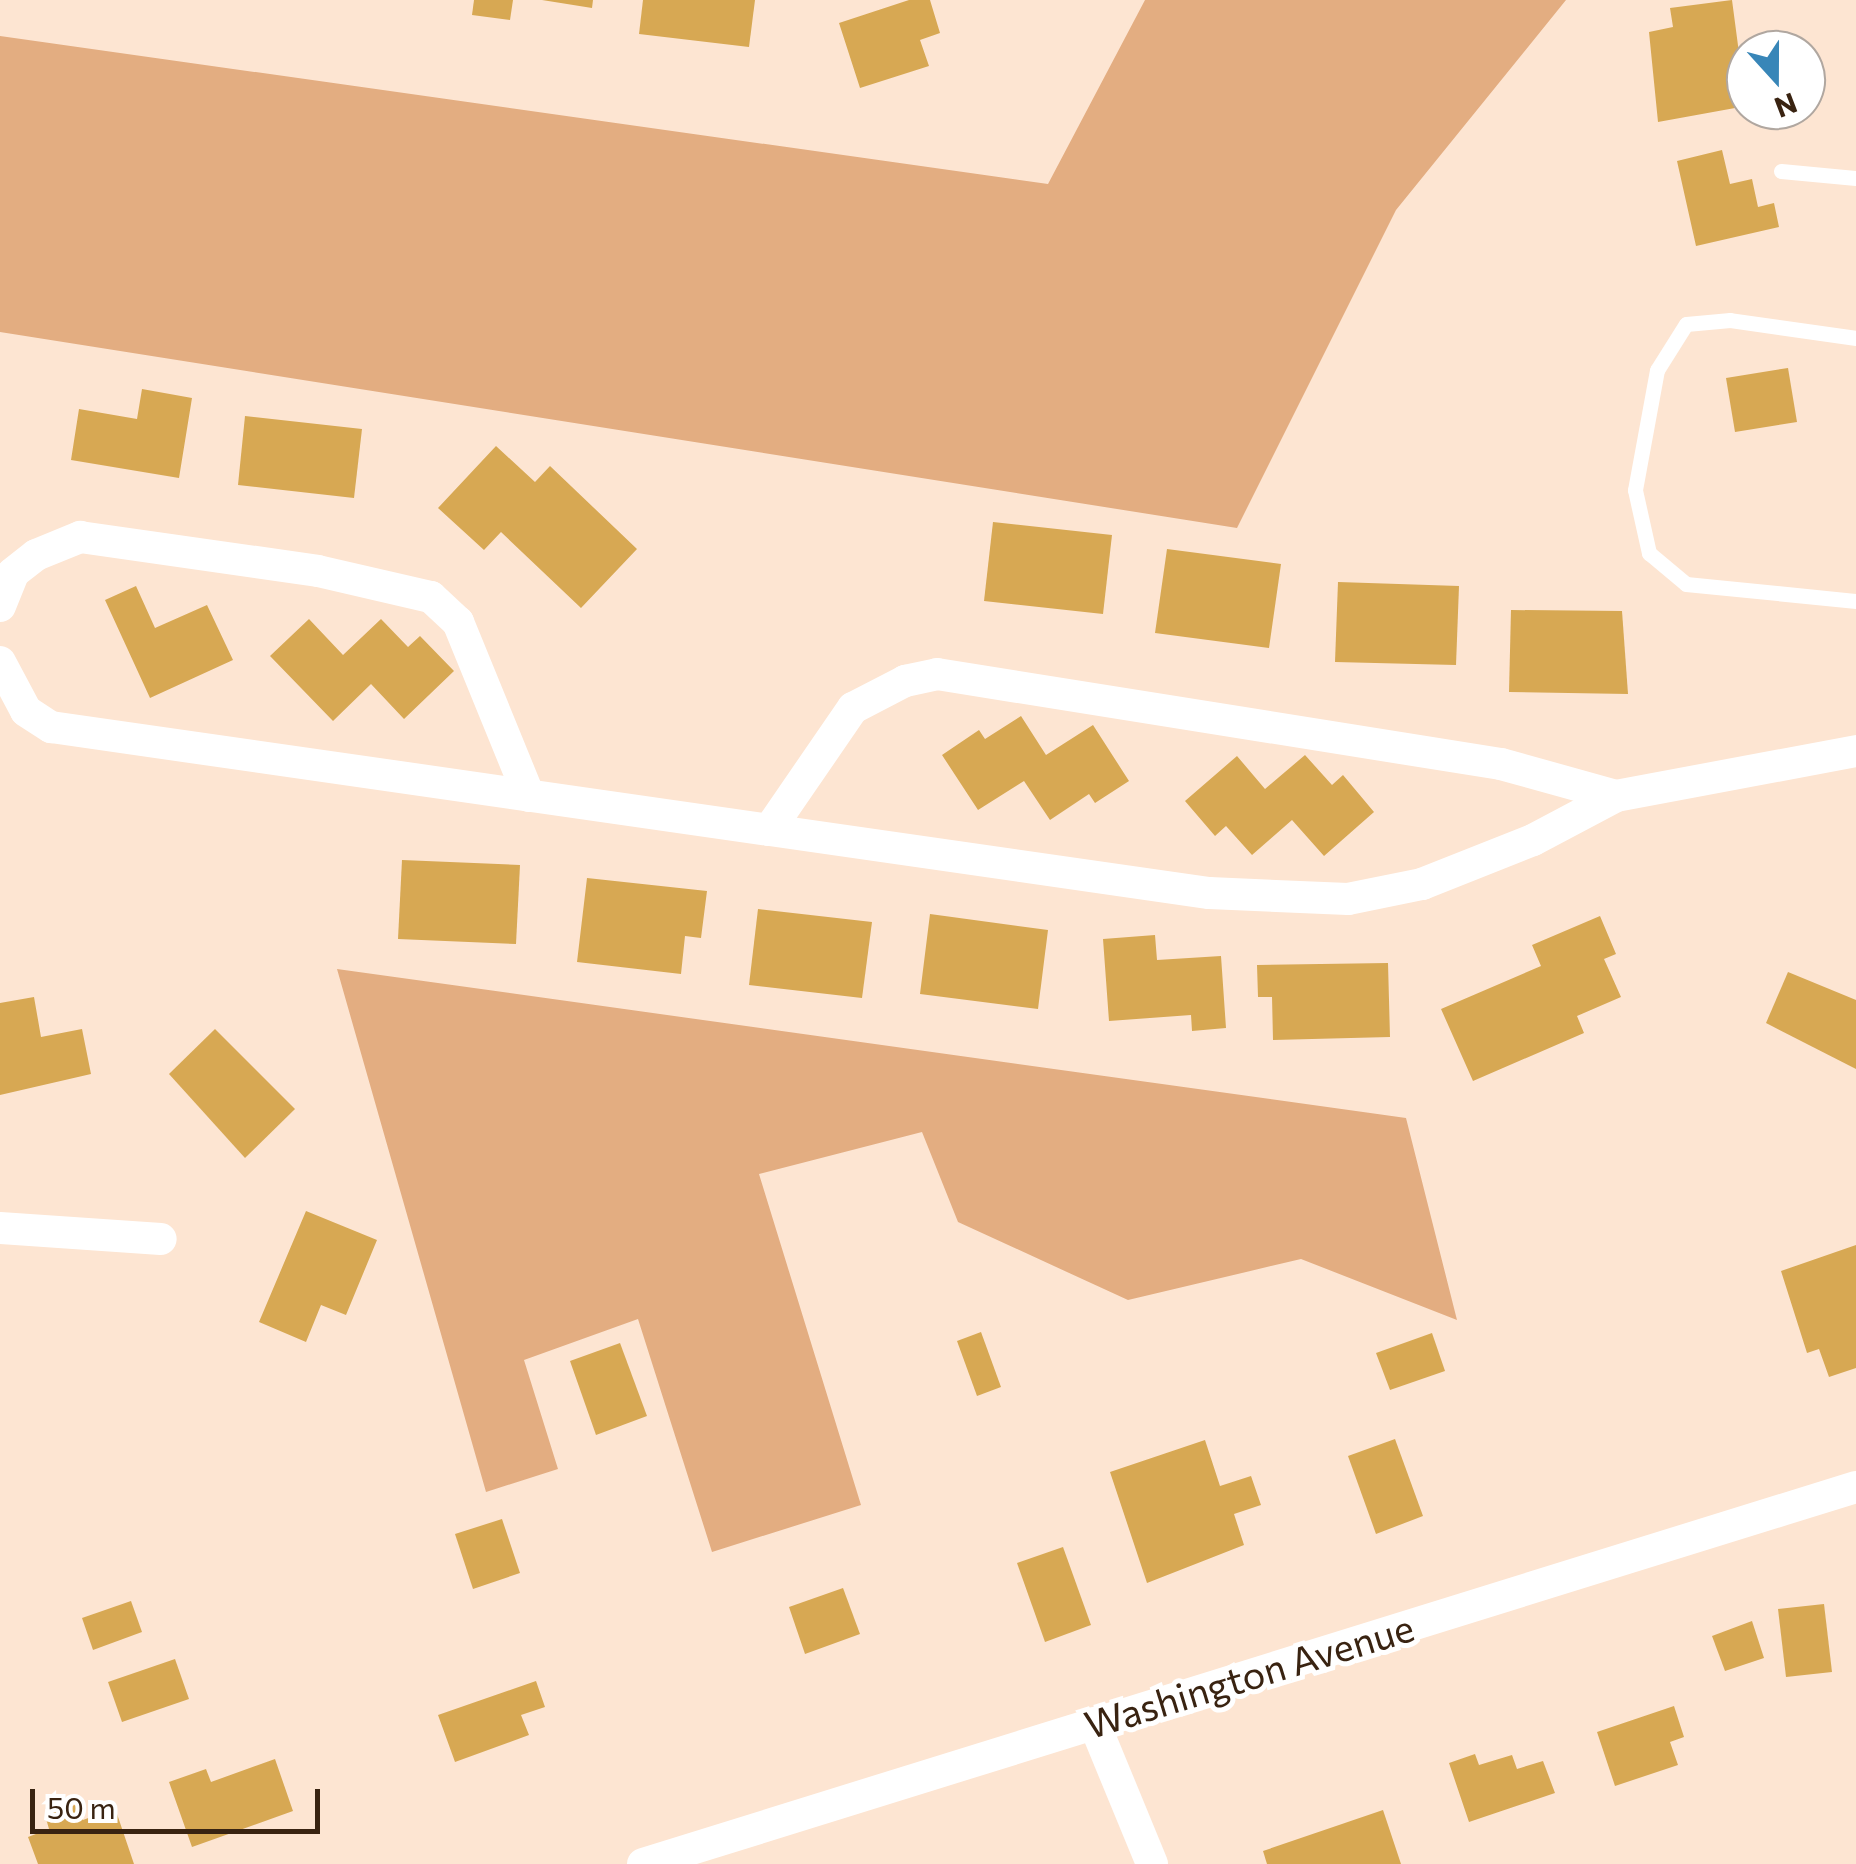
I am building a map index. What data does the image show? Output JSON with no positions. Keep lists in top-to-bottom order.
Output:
{
  "streets": {
    "street": ["Washington Avenue"]
  },
  "scale_bar": "50 m",
  "north": "bottom"
}
